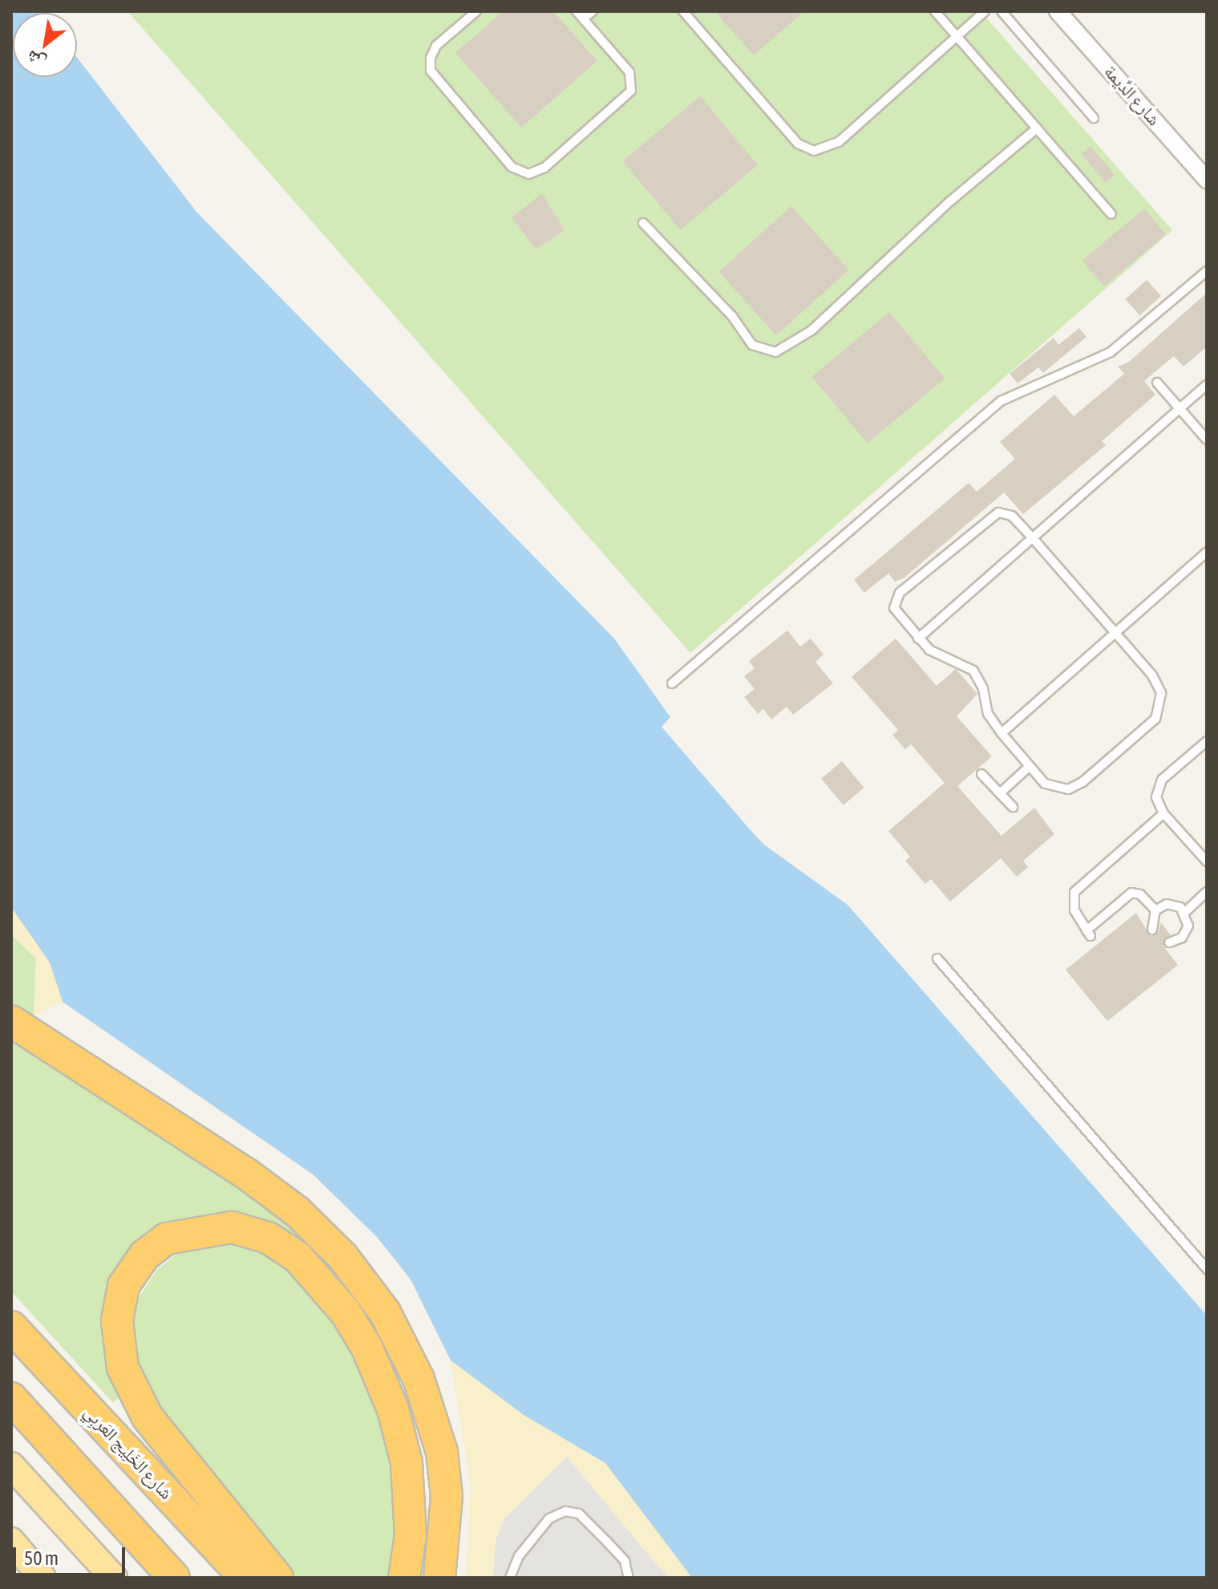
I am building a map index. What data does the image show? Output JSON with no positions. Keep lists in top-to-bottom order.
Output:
{
  "streets": {
    "highway": ["شارع الخَلِيج العَربِي"],
    "street": ["شارع الدِّيمة"]
  },
  "scale_bar": "50 m",
  "north": "bottom left"
}
